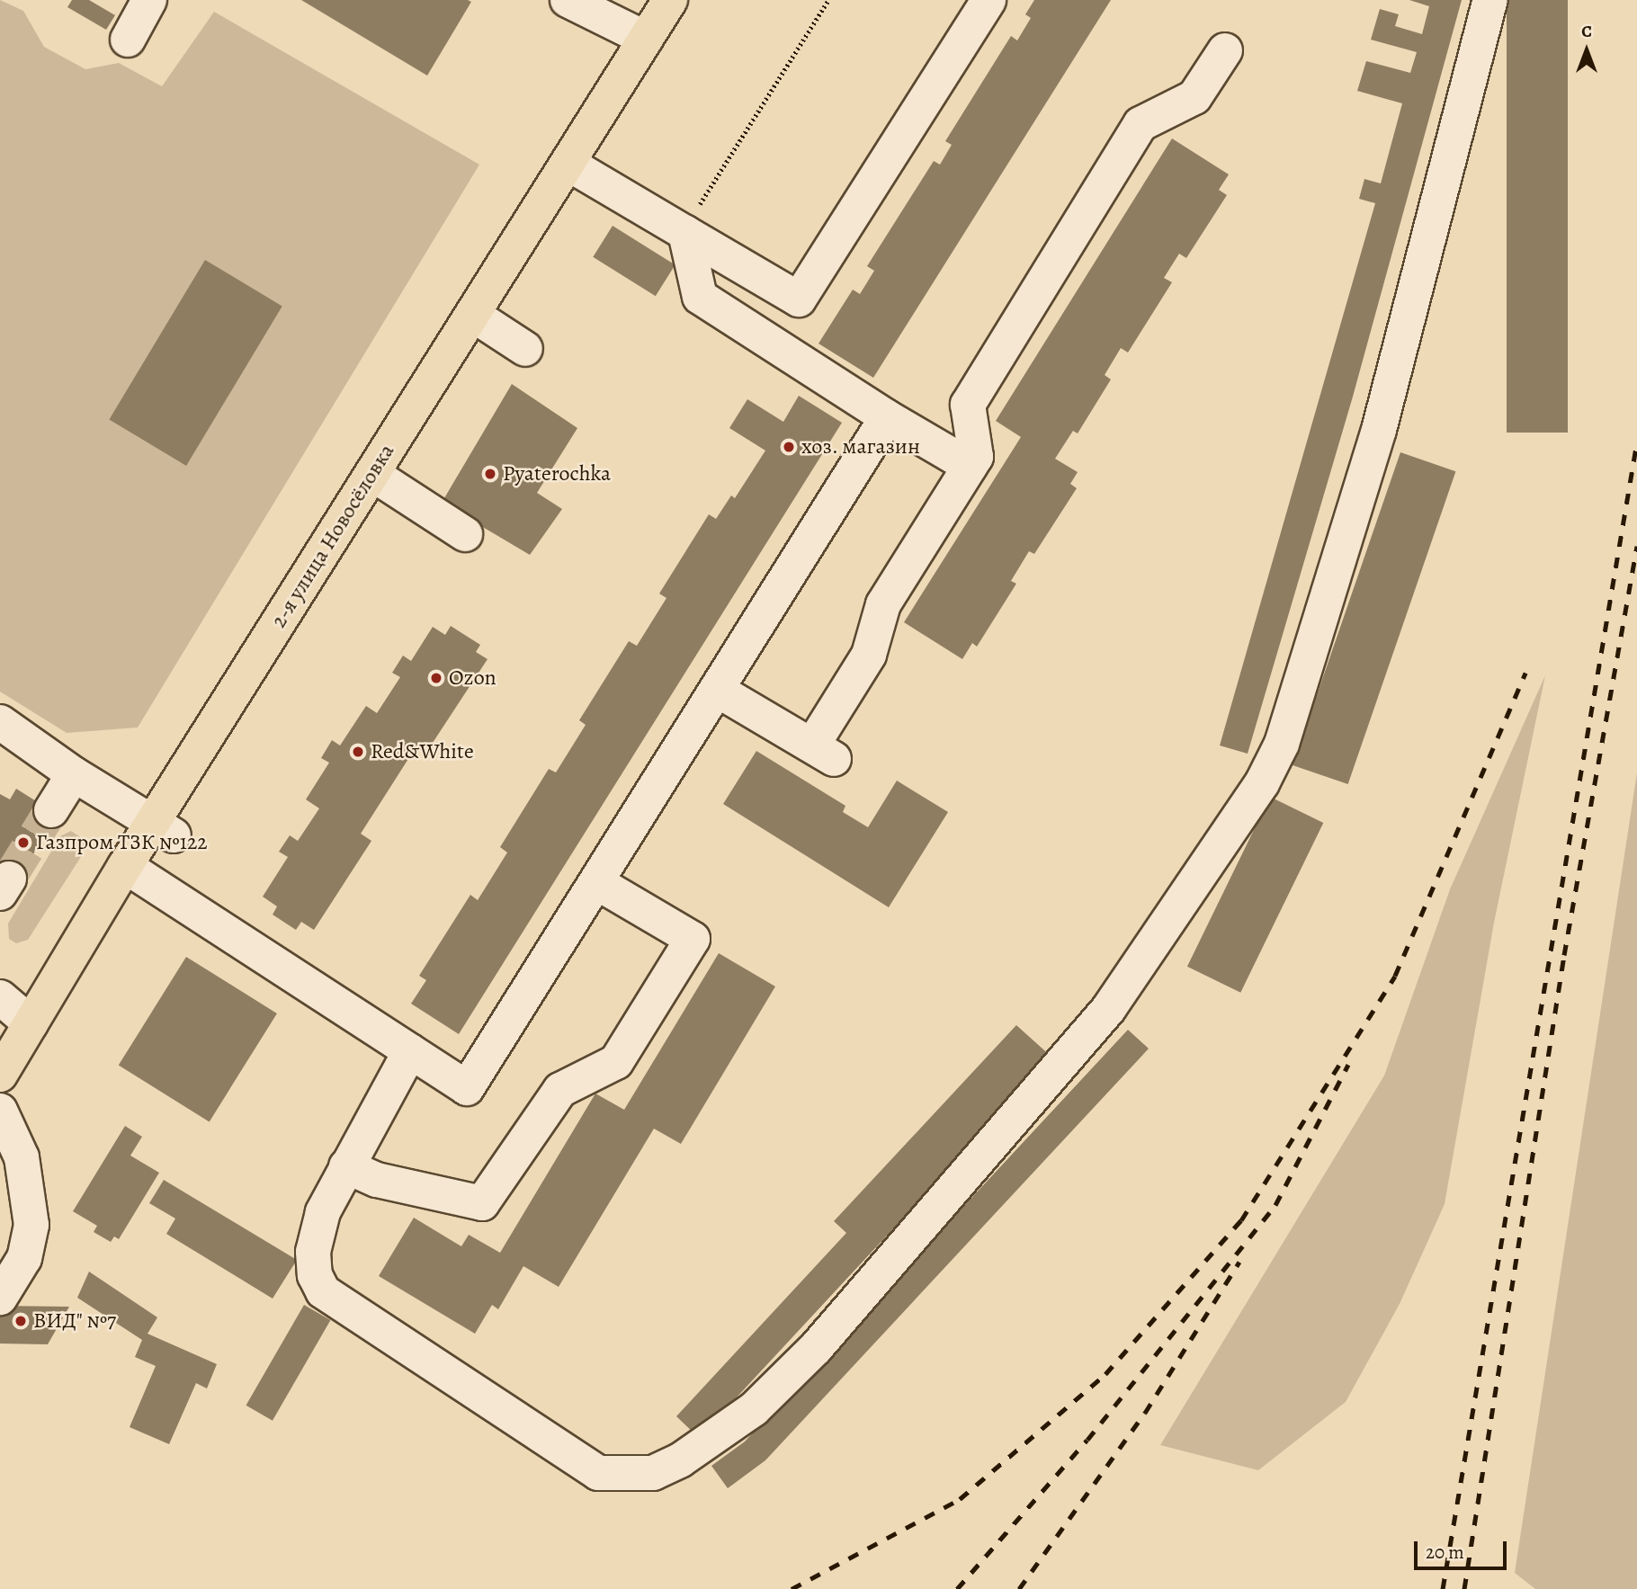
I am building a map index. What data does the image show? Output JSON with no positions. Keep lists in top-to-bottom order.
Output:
{
  "streets": {
    "main road": ["2-я улица Новосёловка"]
  },
  "places": [
    "хоз. магазин",
    "Pyaterochka",
    "Ozon",
    "Red&White",
    "Газпром ТЗК №122",
    "ВИД\" №7"
  ],
  "scale_bar": "20 m",
  "north": "top"
}
